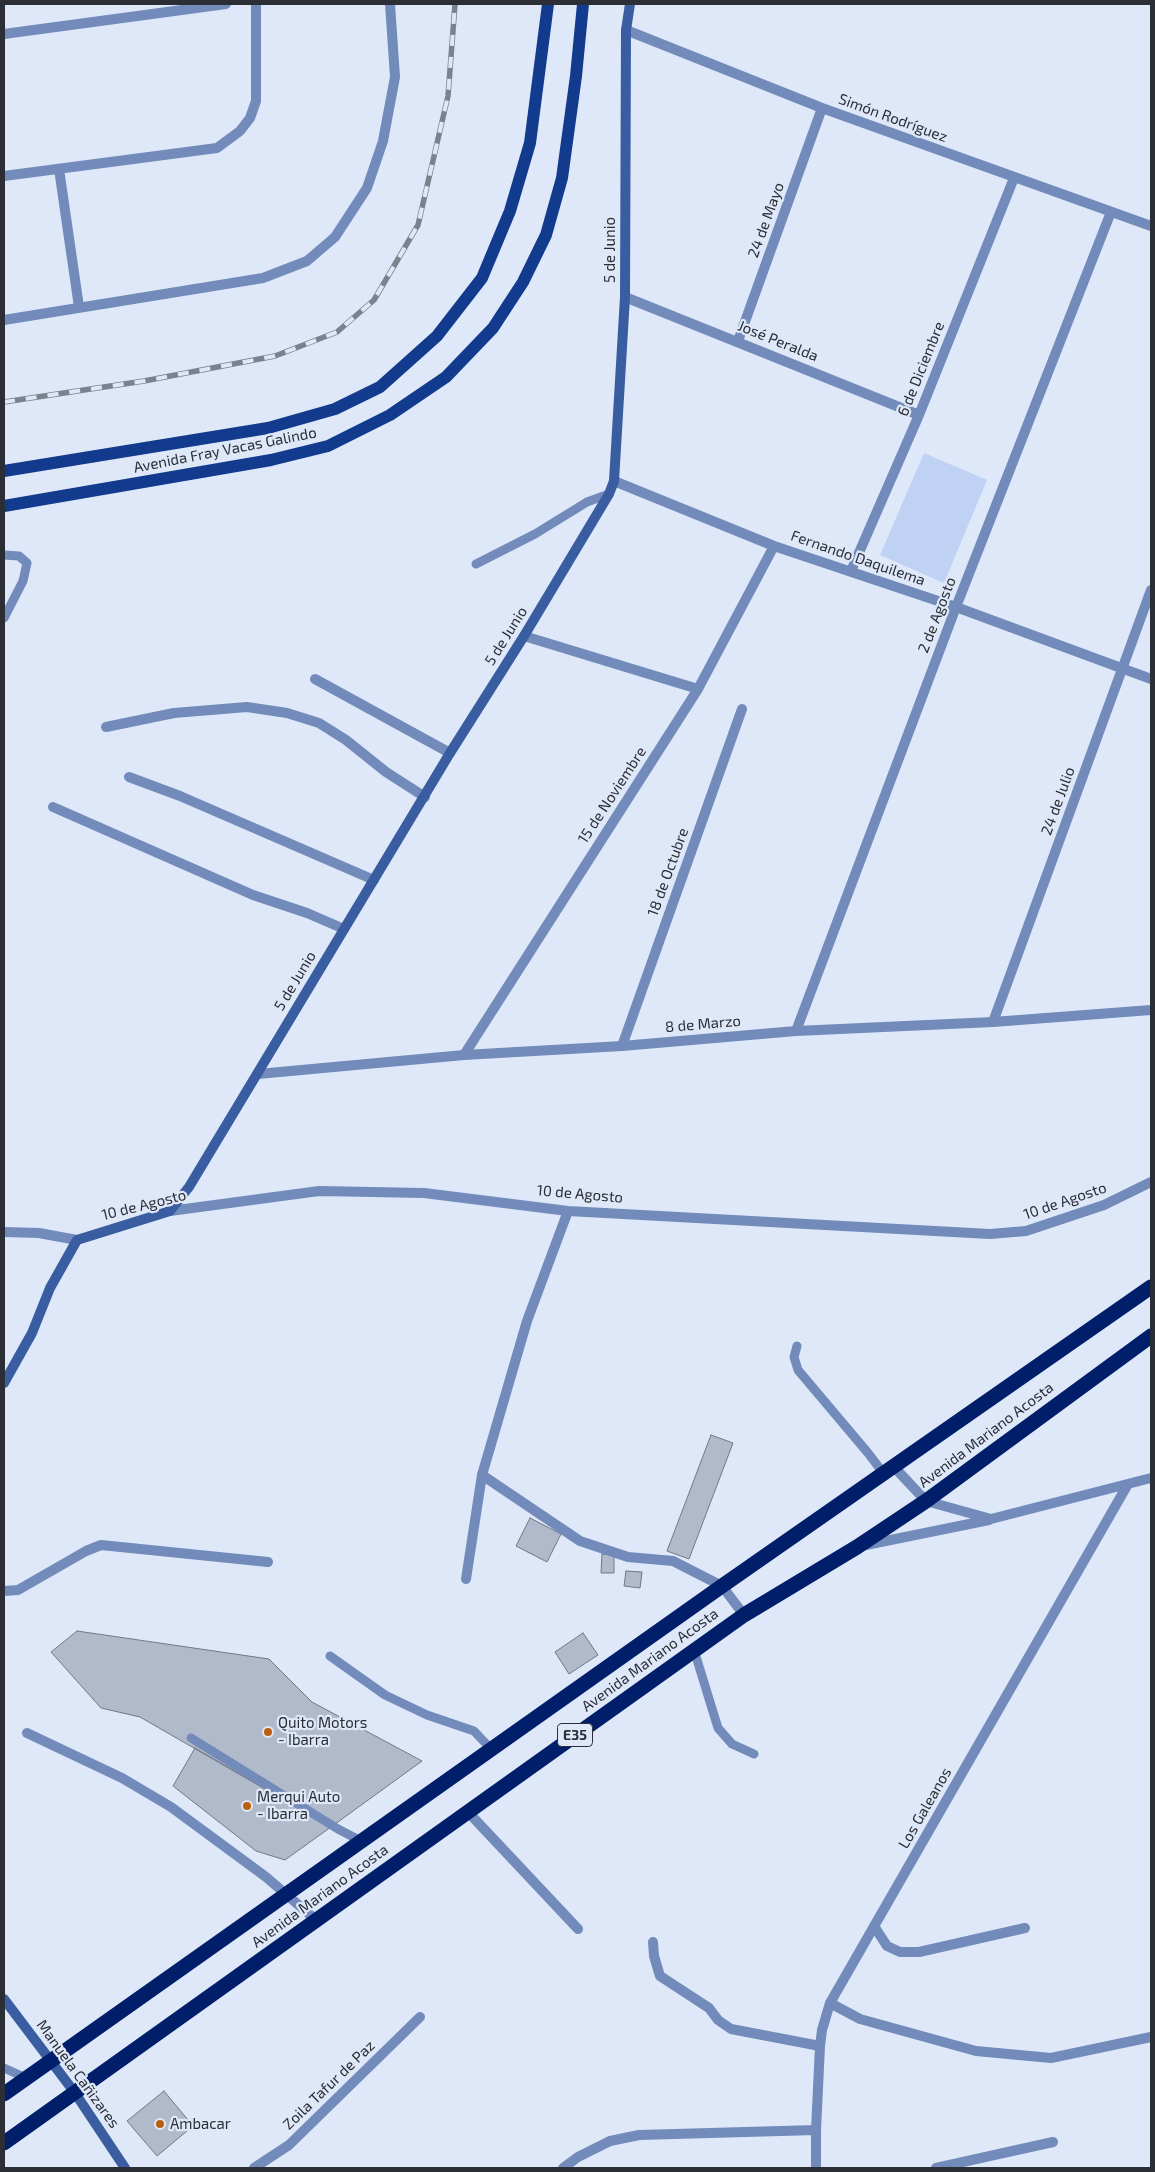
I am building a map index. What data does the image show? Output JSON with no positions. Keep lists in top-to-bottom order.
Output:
{
  "streets": {
    "highway": ["Avenida Mariano Acosta", "E35"],
    "main road": ["Avenida Fray Vacas Galindo"],
    "street": [
      "Simón Rodríguez",
      "24 de Mayo",
      "5 de Junio",
      "José Peralda",
      "6 de Diciembre",
      "Fernando Daquilema",
      "2 de Agosto",
      "15 de Noviembre",
      "24 de Julio",
      "18 de Octubre",
      "8 de Marzo",
      "10 de Agosto",
      "Los Galeanos",
      "Manuela Cañizares",
      "Zoila Tafur de Paz"
    ]
  },
  "crossings": [
    ["Simón Rodríguez", "24 de Mayo"],
    ["Simón Rodríguez", "5 de Junio"],
    ["Simón Rodríguez", "6 de Diciembre"],
    ["Simón Rodríguez", "2 de Agosto"],
    ["24 de Mayo", "José Peralda"],
    ["5 de Junio", "José Peralda"],
    ["5 de Junio", "Fernando Daquilema"],
    ["5 de Junio", "8 de Marzo"],
    ["5 de Junio", "10 de Agosto"],
    ["José Peralda", "6 de Diciembre"],
    ["6 de Diciembre", "Fernando Daquilema"],
    ["Fernando Daquilema", "2 de Agosto"],
    ["Fernando Daquilema", "15 de Noviembre"],
    ["Fernando Daquilema", "24 de Julio"],
    ["2 de Agosto", "8 de Marzo"],
    ["15 de Noviembre", "8 de Marzo"],
    ["24 de Julio", "8 de Marzo"],
    ["18 de Octubre", "8 de Marzo"],
    ["Avenida Mariano Acosta", "Manuela Cañizares"]
  ],
  "places": ["Quito Motors - Ibarra", "Merqui Auto - Ibarra", "Ambacar"]
}
